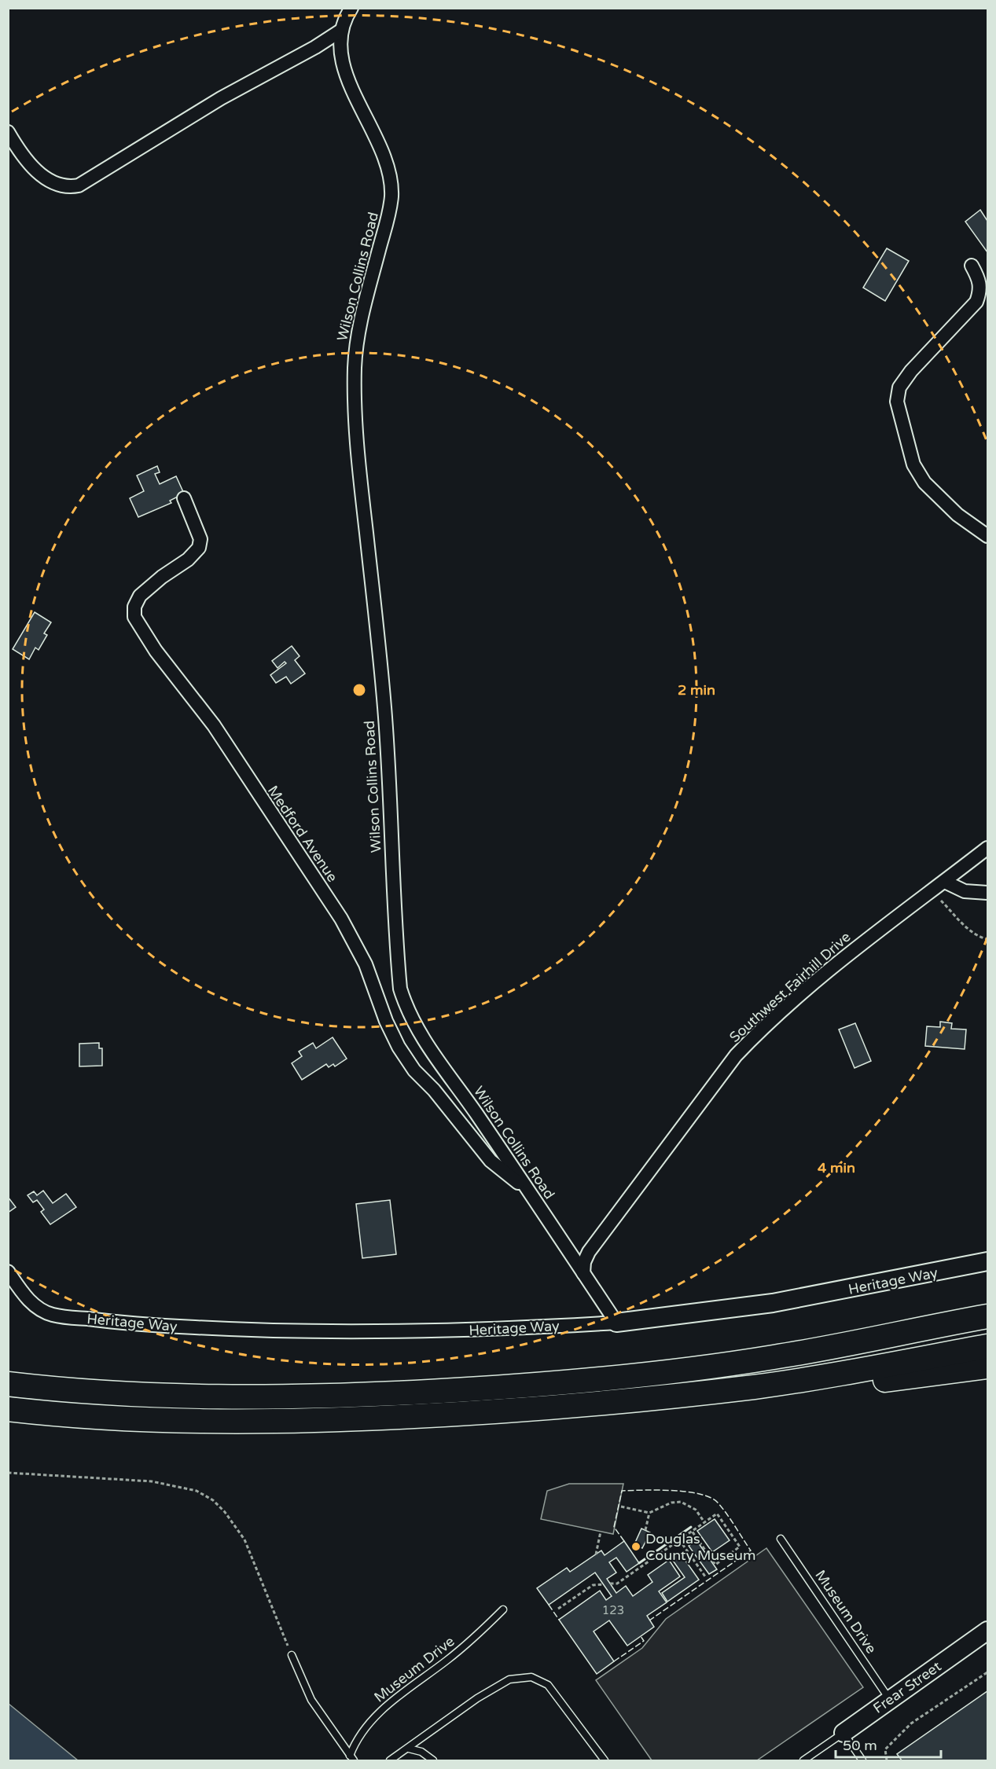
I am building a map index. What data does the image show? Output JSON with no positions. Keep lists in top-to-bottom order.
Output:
{
  "streets": {
    "street": [
      "Wilson Collins Road",
      "Medford Avenue",
      "Southwest Fairhill Drive",
      "Heritage Way",
      "Frear Street"
    ],
    "lane": ["Museum Drive"]
  },
  "crossings": [
    ["Wilson Collins Road", "Medford Avenue"],
    ["Wilson Collins Road", "Southwest Fairhill Drive"],
    ["Wilson Collins Road", "Heritage Way"],
    ["Museum Drive", "Frear Street"]
  ],
  "places": ["Douglas County Museum"],
  "house_numbers": ["123"],
  "scale_bar": "50 m",
  "rings": ["2 min", "4 min"]
}
